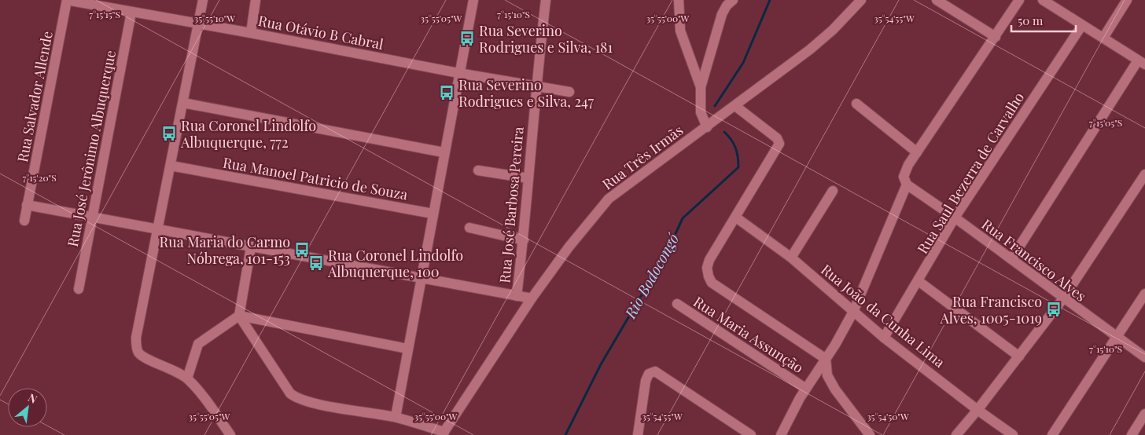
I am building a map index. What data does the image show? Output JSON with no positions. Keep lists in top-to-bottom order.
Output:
{
  "streets": {
    "street": [
      "Rua Otávio B Cabral",
      "Rua Salvador Allende",
      "Rua José Jerônimo Albuquerque",
      "Rua Três Irmãs",
      "Rua Saul Bezerra de Carvalho",
      "Rua Manoel Patricio de Souza",
      "Rua José Barbosa Pereira",
      "Rua Francisco Alves",
      "Rua João da Cunha Lima",
      "Rua Maria Assunção"
    ]
  },
  "crossings": [
    ["Rua Otávio B Cabral", "Rua Salvador Allende"],
    ["Rua Otávio B Cabral", "Rua José Jerônimo Albuquerque"],
    ["Rua Otávio B Cabral", "Rua José Barbosa Pereira"],
    ["Rua Saul Bezerra de Carvalho", "Rua Francisco Alves"],
    ["Rua Saul Bezerra de Carvalho", "Rua João da Cunha Lima"]
  ],
  "water": ["Rio Bodocongó"],
  "places": {
    "bus stop": [
      "Rua Severino Rodrigues e Silva, 181",
      "Rua Severino Rodrigues e Silva, 247",
      "Rua Coronel Lindolfo Albuquerque, 772",
      "Rua Maria do Carmo Nóbrega, 101-153",
      "Rua Coronel Lindolfo Albuquerque, 100",
      "Rua Francisco Alves, 1005-1019"
    ]
  },
  "scale_bar": "50 m",
  "north": "top right",
  "coordinates": [
    "7°15'15\"S",
    "7°15'10\"S",
    "35°55'10\"W",
    "35°55'05\"W",
    "35°55'00\"W",
    "35°54'55\"W",
    "7°15'05\"S",
    "7°15'20\"S",
    "35°54'50\"W"
  ]
}
